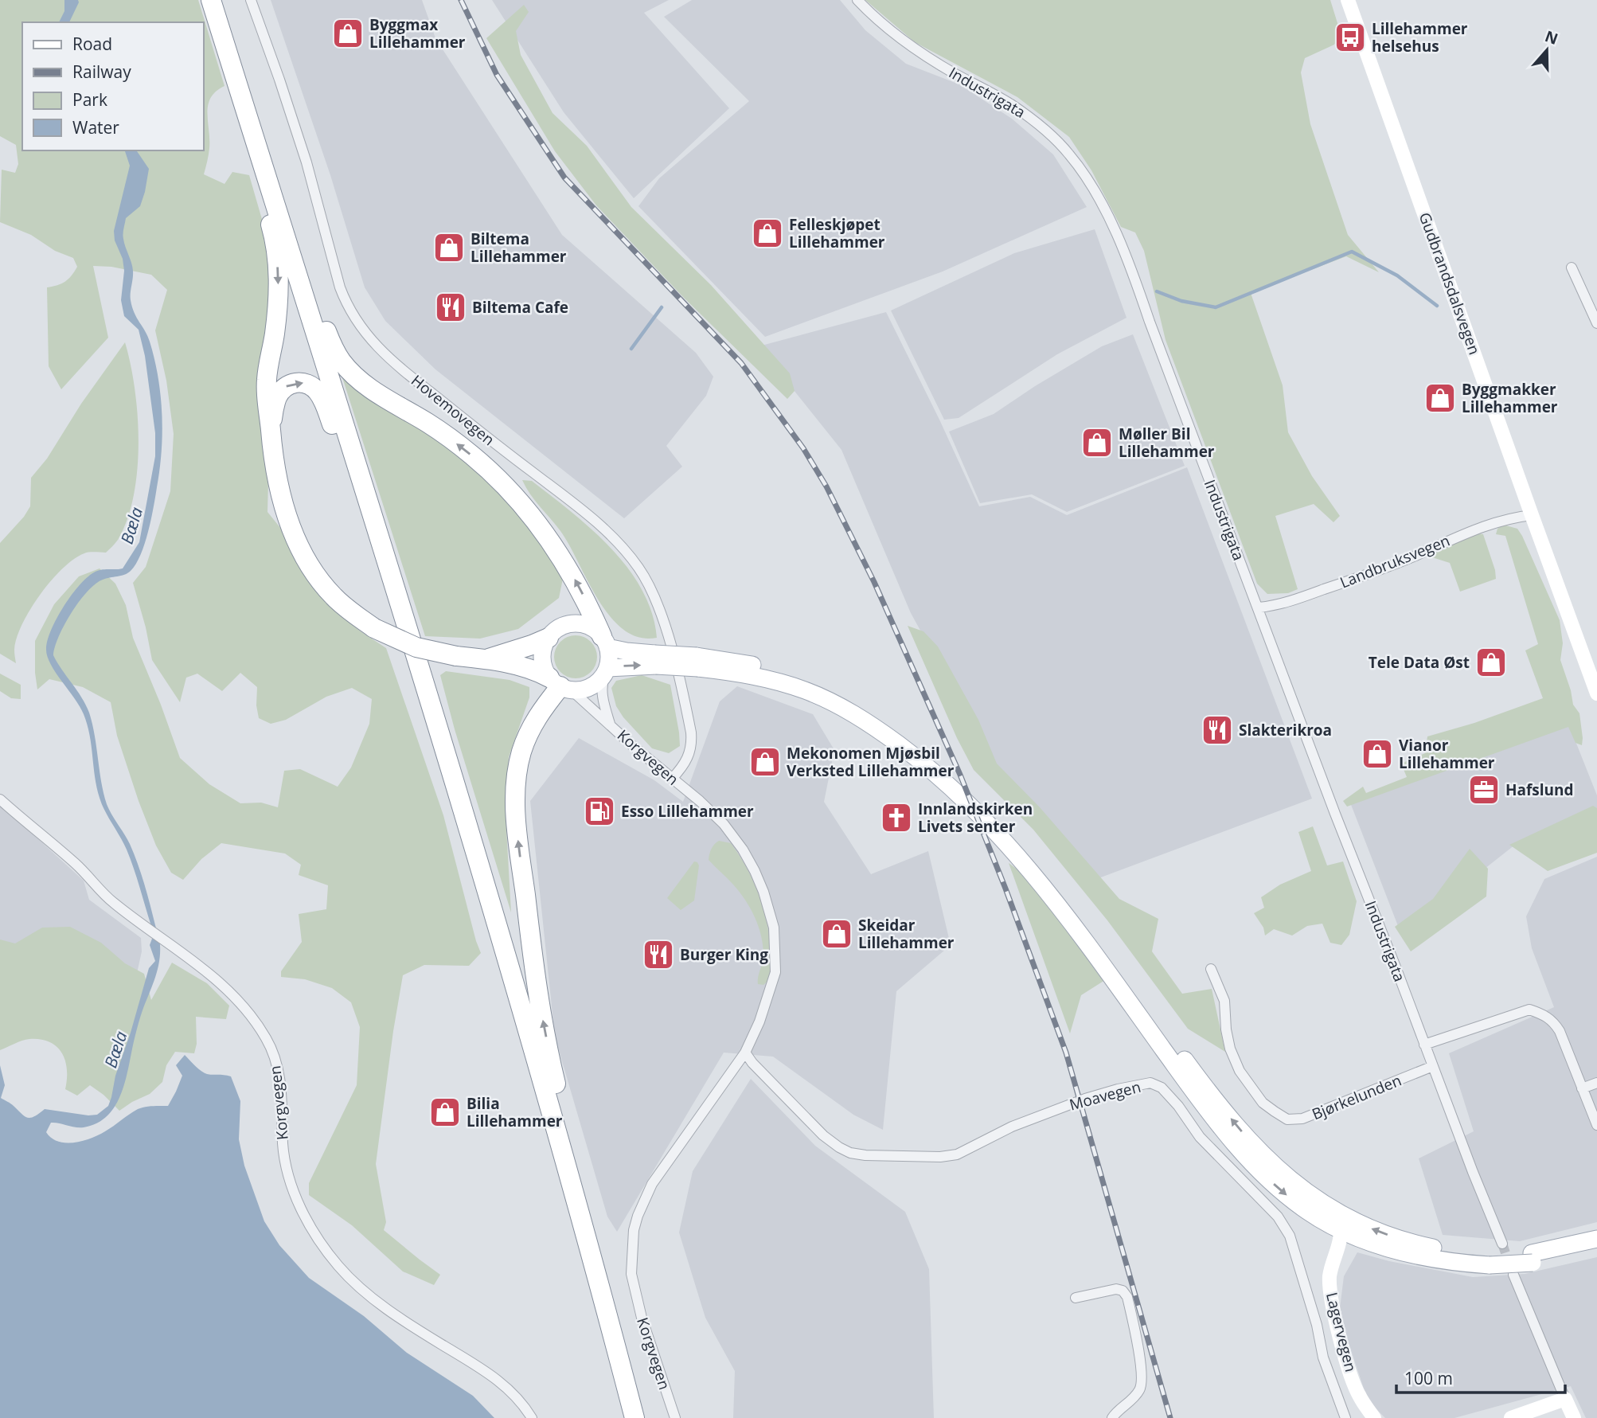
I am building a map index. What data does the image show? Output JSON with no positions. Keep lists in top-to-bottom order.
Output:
{
  "streets": {
    "main road": ["Gudbrandsdalsvegen", "Lagervegen"],
    "street": [
      "Industrigata",
      "Hovemovegen",
      "Landbruksvegen",
      "Korgvegen",
      "Moavegen",
      "Bjørkelunden"
    ]
  },
  "crossings": [
    ["Industrigata", "Landbruksvegen"],
    ["Industrigata", "Bjørkelunden"],
    ["Gudbrandsdalsvegen", "Landbruksvegen"],
    ["Hovemovegen", "Korgvegen"],
    ["Korgvegen", "Moavegen"]
  ],
  "water": ["Bæla"],
  "places": {
    "shop": [
      "Byggmax Lillehammer",
      "Felleskjøpet Lillehammer",
      "Biltema Lillehammer",
      "Byggmakker Lillehammer",
      "Møller Bil Lillehammer",
      "Tele Data Øst",
      "Vianor Lillehammer",
      "Mekonomen Mjøsbil Verksted Lillehammer",
      "Skeidar Lillehammer",
      "Bilia Lillehammer"
    ],
    "bus stop": ["Lillehammer helsehus"],
    "restaurant": ["Biltema Cafe", "Slakterikroa", "Burger King"],
    "office": ["Hafslund"],
    "fuel station": ["Esso Lillehammer"],
    "church": ["Innlandskirken Livets senter"]
  },
  "legend": [
    "Road",
    "Railway",
    "Park",
    "Water"
  ],
  "scale_bar": "100 m",
  "north": "top"
}
